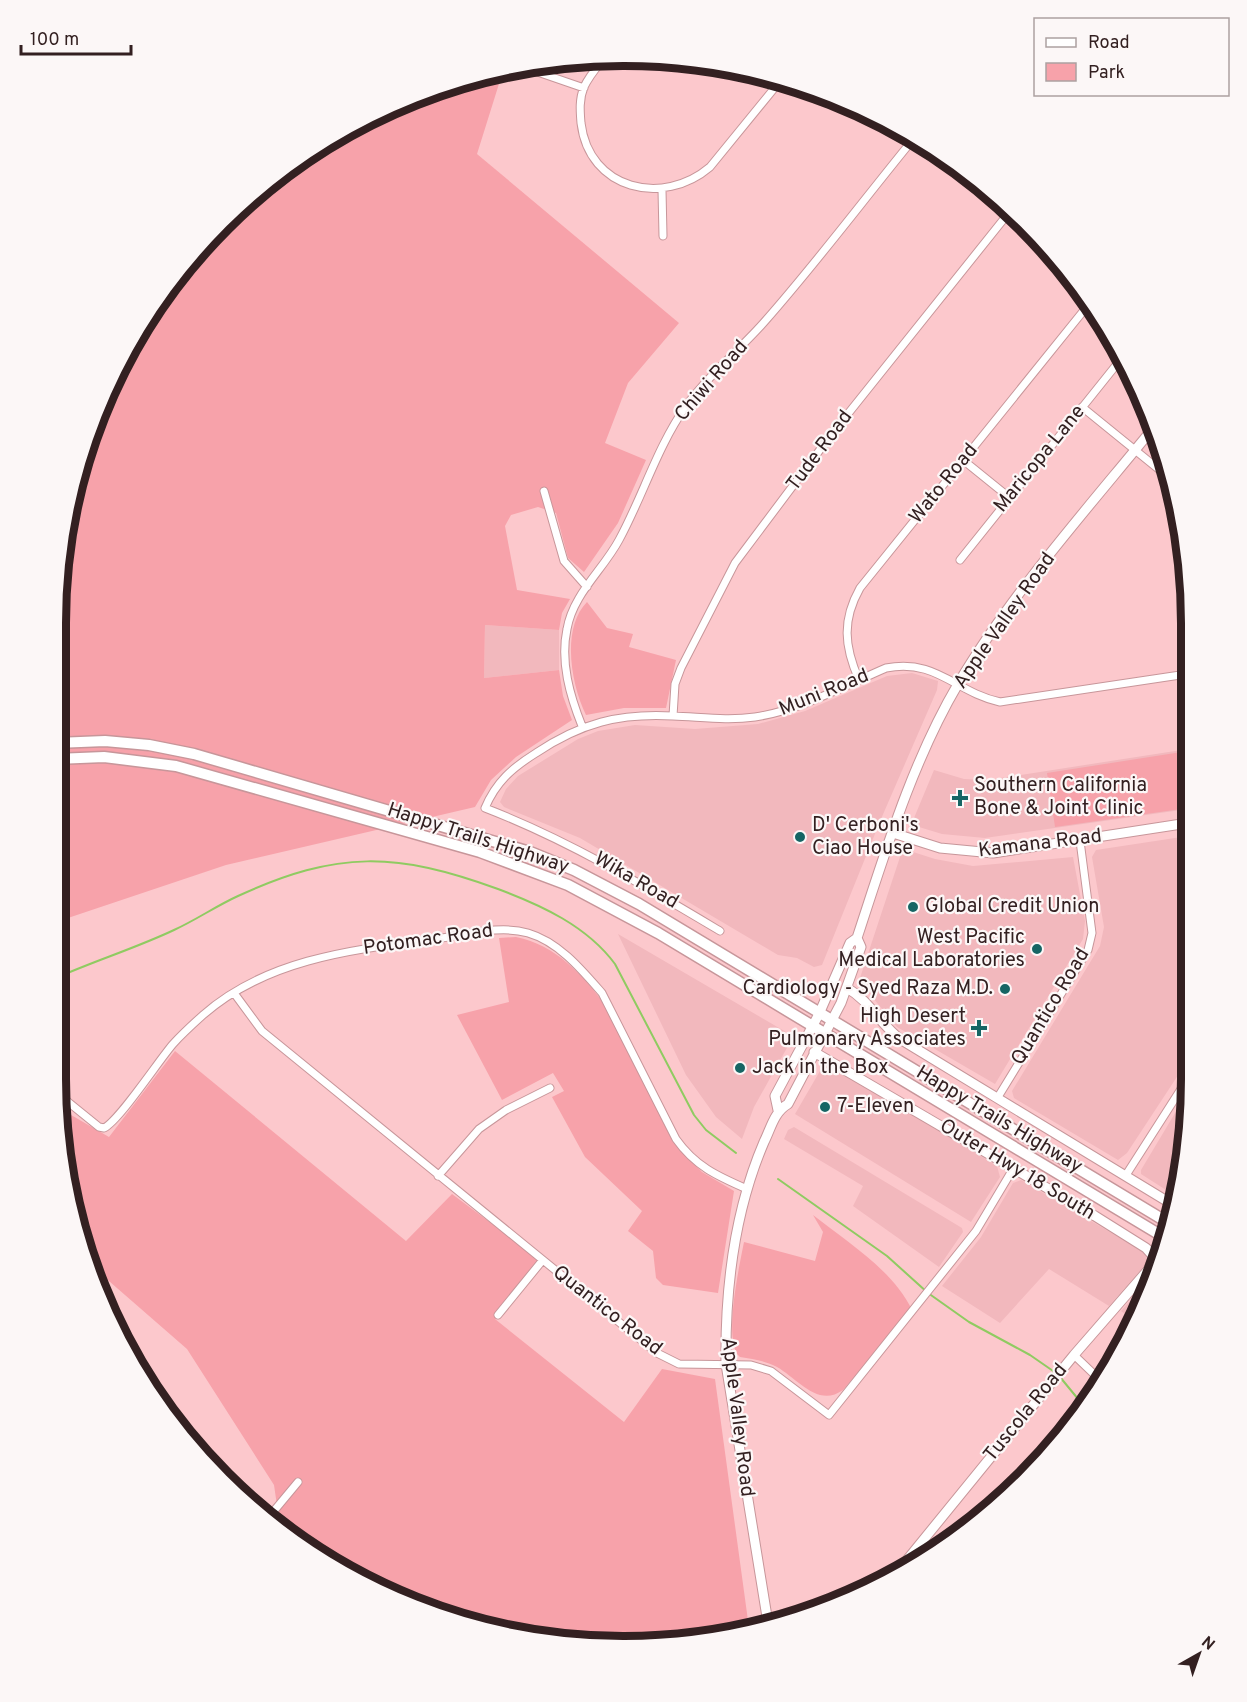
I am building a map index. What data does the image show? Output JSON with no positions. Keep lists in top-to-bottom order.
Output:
{
  "streets": {
    "main road": ["Happy Trails Highway"],
    "street": [
      "Chiwi Road",
      "Tude Road",
      "Maricopa Lane",
      "Wato Road",
      "Apple Valley Road",
      "Muni Road",
      "Kamana Road",
      "Wika Road",
      "Potomac Road",
      "Quantico Road",
      "Outer Hwy 18 South",
      "Tuscola Road"
    ]
  },
  "crossings": [
    ["Chiwi Road", "Muni Road"],
    ["Tude Road", "Muni Road"],
    ["Wato Road", "Muni Road"],
    ["Apple Valley Road", "Muni Road"],
    ["Apple Valley Road", "Happy Trails Highway"],
    ["Apple Valley Road", "Kamana Road"],
    ["Apple Valley Road", "Potomac Road"],
    ["Apple Valley Road", "Quantico Road"],
    ["Apple Valley Road", "Outer Hwy 18 South"],
    ["Muni Road", "Wika Road"],
    ["Kamana Road", "Quantico Road"],
    ["Potomac Road", "Quantico Road"],
    ["Quantico Road", "Outer Hwy 18 South"]
  ],
  "places": {
    "health": ["Southern California Bone & Joint Clinic", "High Desert Pulmonary Associates"],
    "other": [
      "D' Cerboni's Ciao House",
      "Global Credit Union",
      "West Pacific Medical Laboratories",
      "Cardiology - Syed Raza M.D.",
      "Jack in the Box",
      "7-Eleven"
    ]
  },
  "legend": ["Road", "Park"],
  "scale_bar": "100 m",
  "north": "top right"
}
